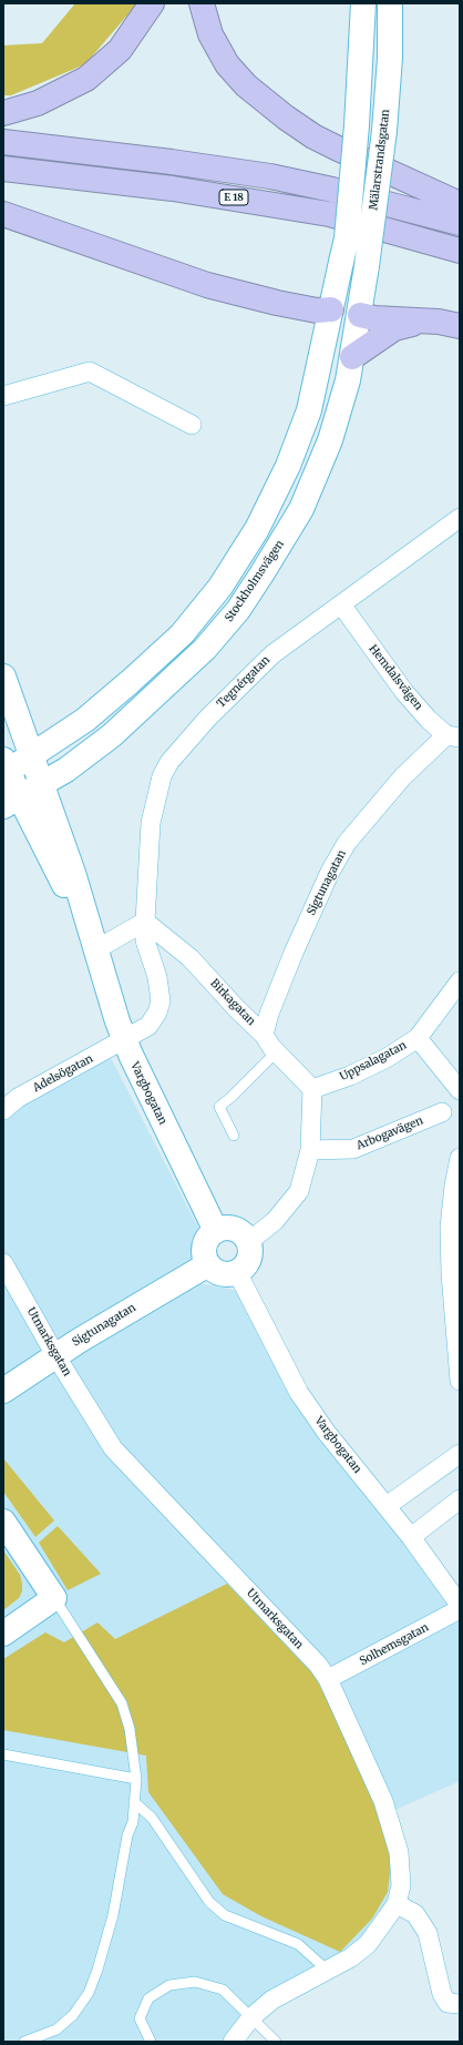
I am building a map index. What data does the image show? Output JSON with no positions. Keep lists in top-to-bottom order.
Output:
{
  "streets": {
    "highway": ["E 18"],
    "main road": [
      "Mälarstrandsgatan",
      "Stockholmsvägen",
      "Sigtunagatan",
      "Vargbogatan"
    ],
    "street": [
      "Hemdalsvägen",
      "Tegnérgatan",
      "Birkagatan",
      "Uppsalagatan",
      "Adelsögatan",
      "Arbogavägen",
      "Utmarksgatan",
      "Solhemsgatan"
    ]
  },
  "crossings": [
    ["Mälarstrandsgatan", "Stockholmsvägen"],
    ["Stockholmsvägen", "Vargbogatan"],
    ["Hemdalsvägen", "Tegnérgatan"],
    ["Hemdalsvägen", "Sigtunagatan"],
    ["Tegnérgatan", "Birkagatan"],
    ["Tegnérgatan", "Adelsögatan"],
    ["Tegnérgatan", "Vargbogatan"],
    ["Sigtunagatan", "Birkagatan"],
    ["Sigtunagatan", "Vargbogatan"],
    ["Sigtunagatan", "Utmarksgatan"],
    ["Birkagatan", "Uppsalagatan"],
    ["Adelsögatan", "Vargbogatan"],
    ["Utmarksgatan", "Solhemsgatan"]
  ]
}
